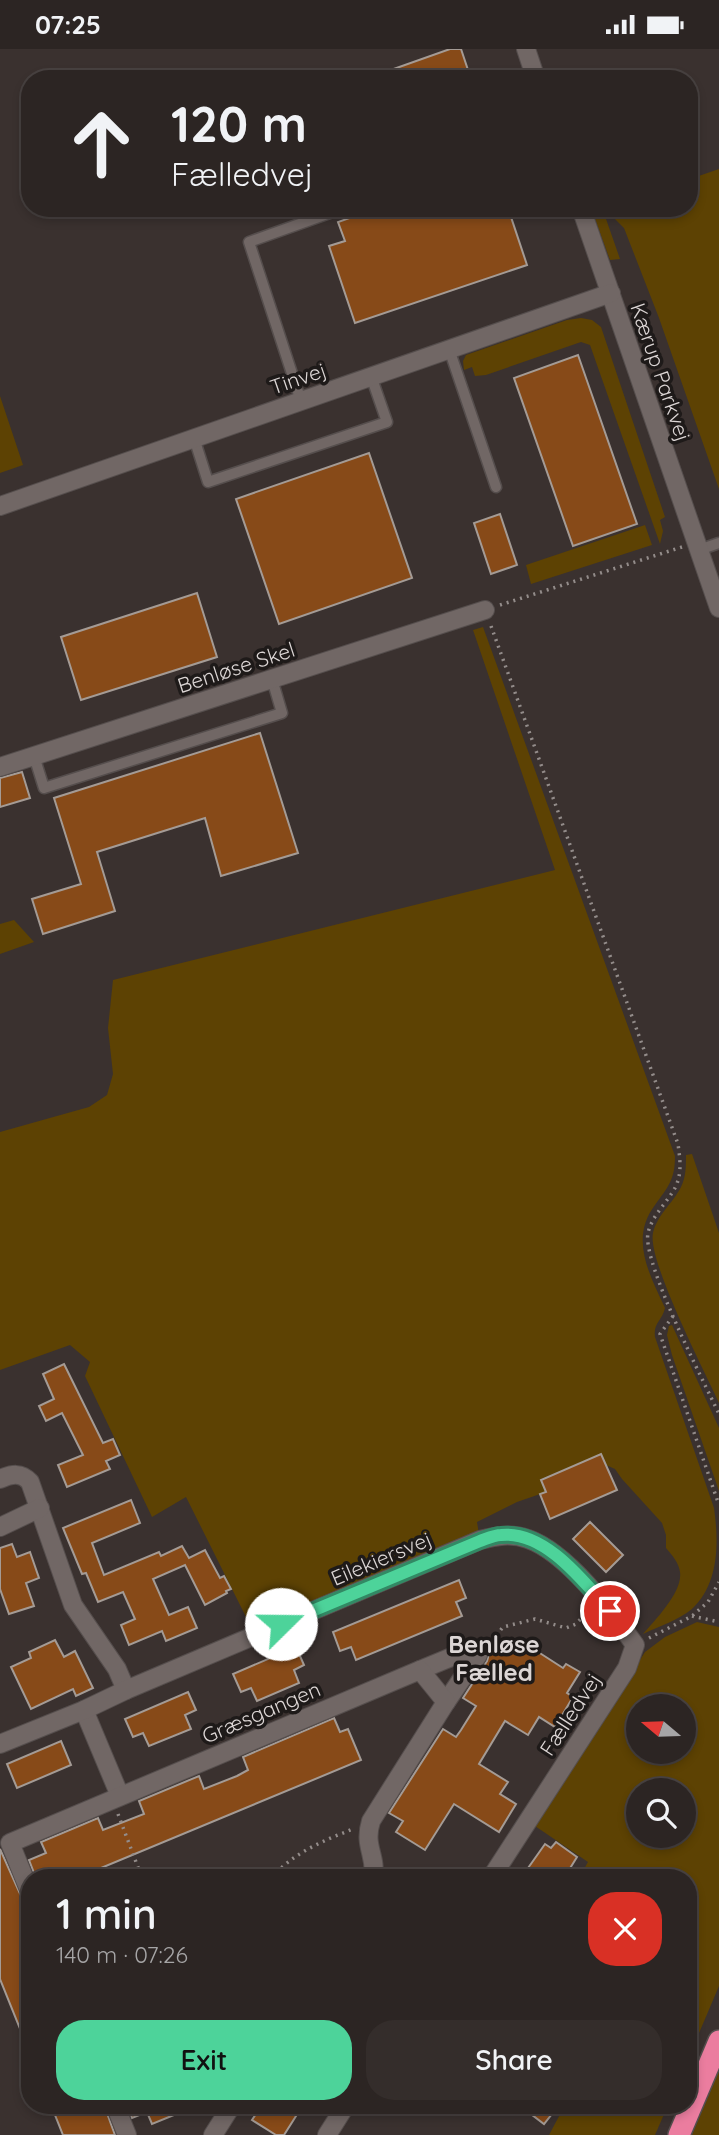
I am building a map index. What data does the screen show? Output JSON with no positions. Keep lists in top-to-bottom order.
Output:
{
  "streets": {
    "street": [
      "Kærup Parkvej",
      "Tinvej",
      "Benløse Skel",
      "Eilekiersvej",
      "Græsgangen",
      "Fælledvej"
    ]
  },
  "crossings": [
    ["Kærup Parkvej", "Tinvej"]
  ],
  "districts": ["Benløse Fælled"],
  "north": "left",
  "page": {
    "status": "07:25",
    "turn": ["120 m", "Fælledvej"],
    "heading": ["1 min", "140 m · 07:26"],
    "buttons": ["Exit", "Share"]
  }
}
